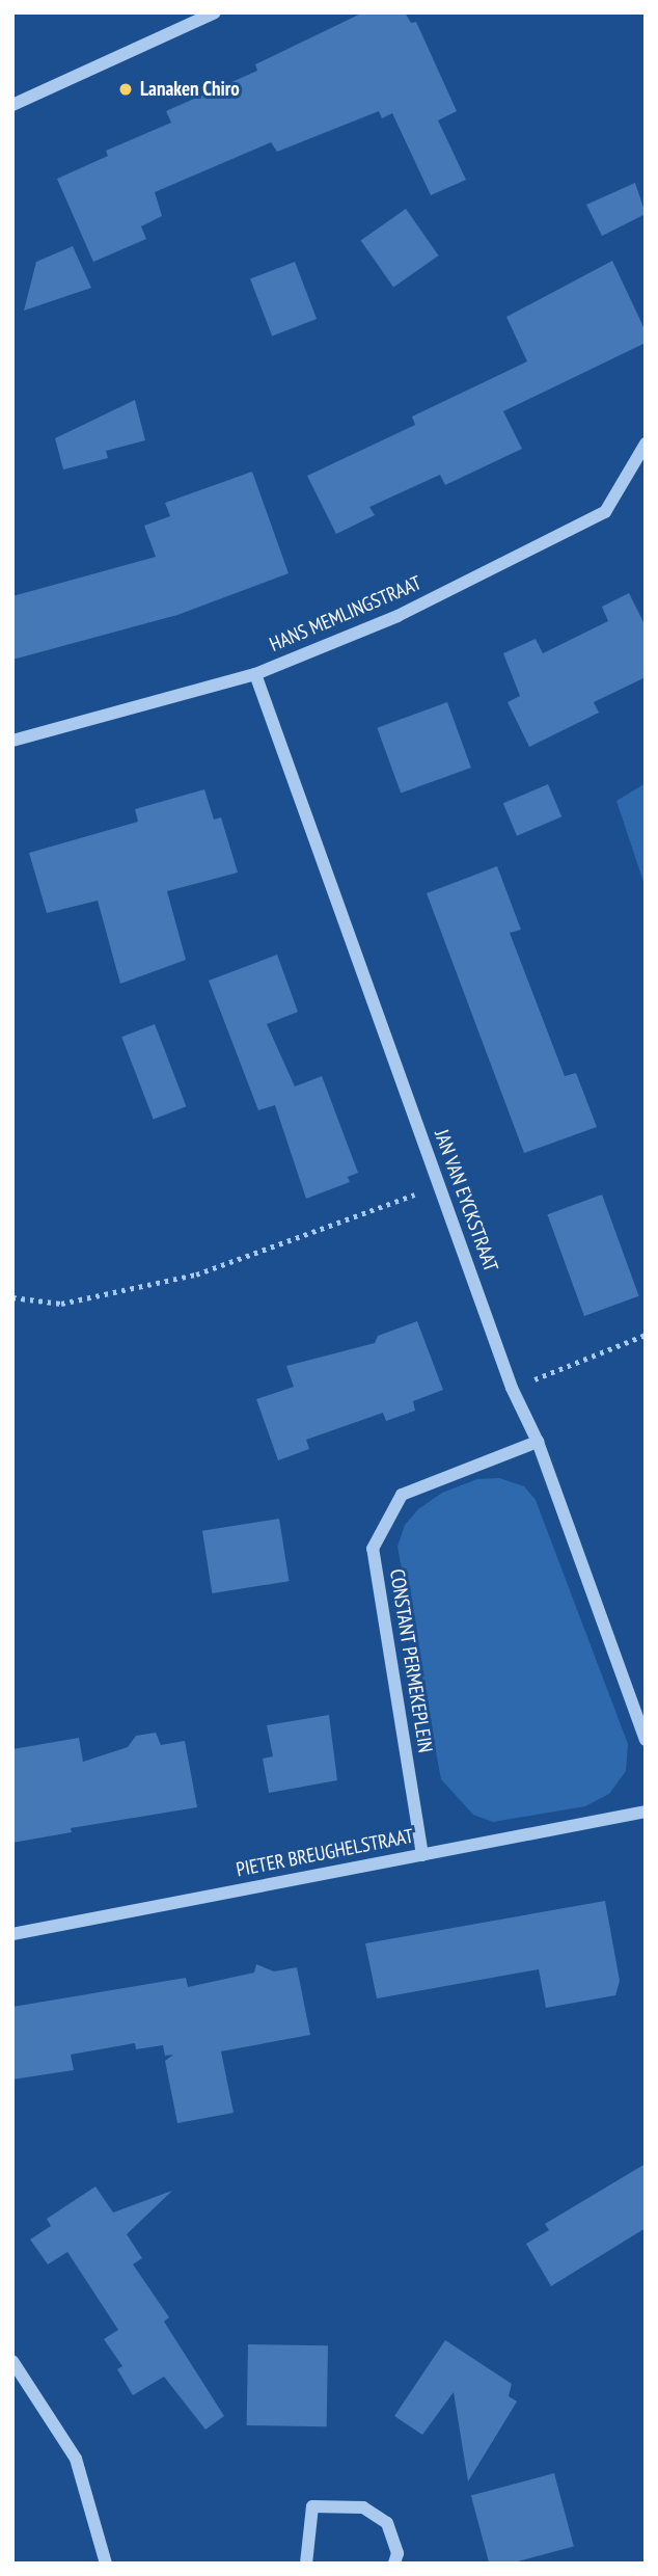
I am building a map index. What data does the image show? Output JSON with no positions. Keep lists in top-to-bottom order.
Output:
{
  "streets": {
    "street": [
      "HANS MEMLINGSTRAAT",
      "JAN VAN EYCKSTRAAT",
      "CONSTANT PERMEKEPLEIN",
      "PIETER BREUGHELSTRAAT"
    ]
  },
  "crossings": [
    ["HANS MEMLINGSTRAAT", "JAN VAN EYCKSTRAAT"],
    ["JAN VAN EYCKSTRAAT", "CONSTANT PERMEKEPLEIN"],
    ["CONSTANT PERMEKEPLEIN", "PIETER BREUGHELSTRAAT"]
  ],
  "places": ["Lanaken Chiro"]
}
